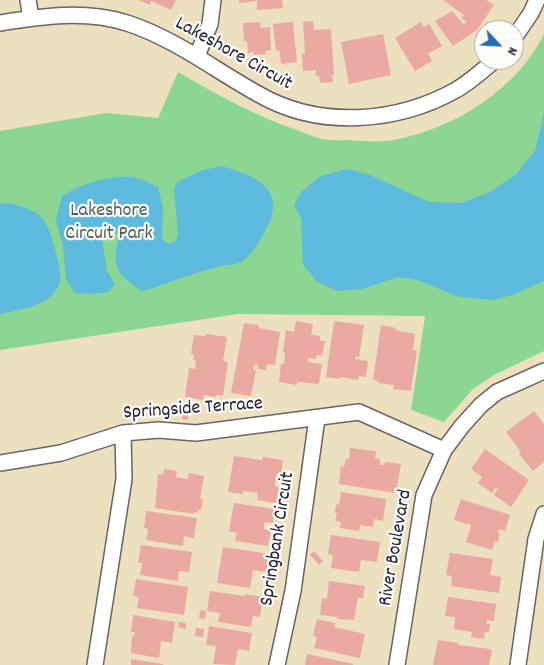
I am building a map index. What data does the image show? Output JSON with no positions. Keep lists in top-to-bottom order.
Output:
{
  "streets": {
    "street": [
      "Lakeshore Circuit",
      "Springside Terrace",
      "Springbank Circuit",
      "River Boulevard"
    ]
  },
  "crossings": [
    ["Springside Terrace", "Springbank Circuit"],
    ["Springside Terrace", "River Boulevard"]
  ],
  "parks": ["Lakeshore Circuit Park"],
  "north": "bottom right"
}
